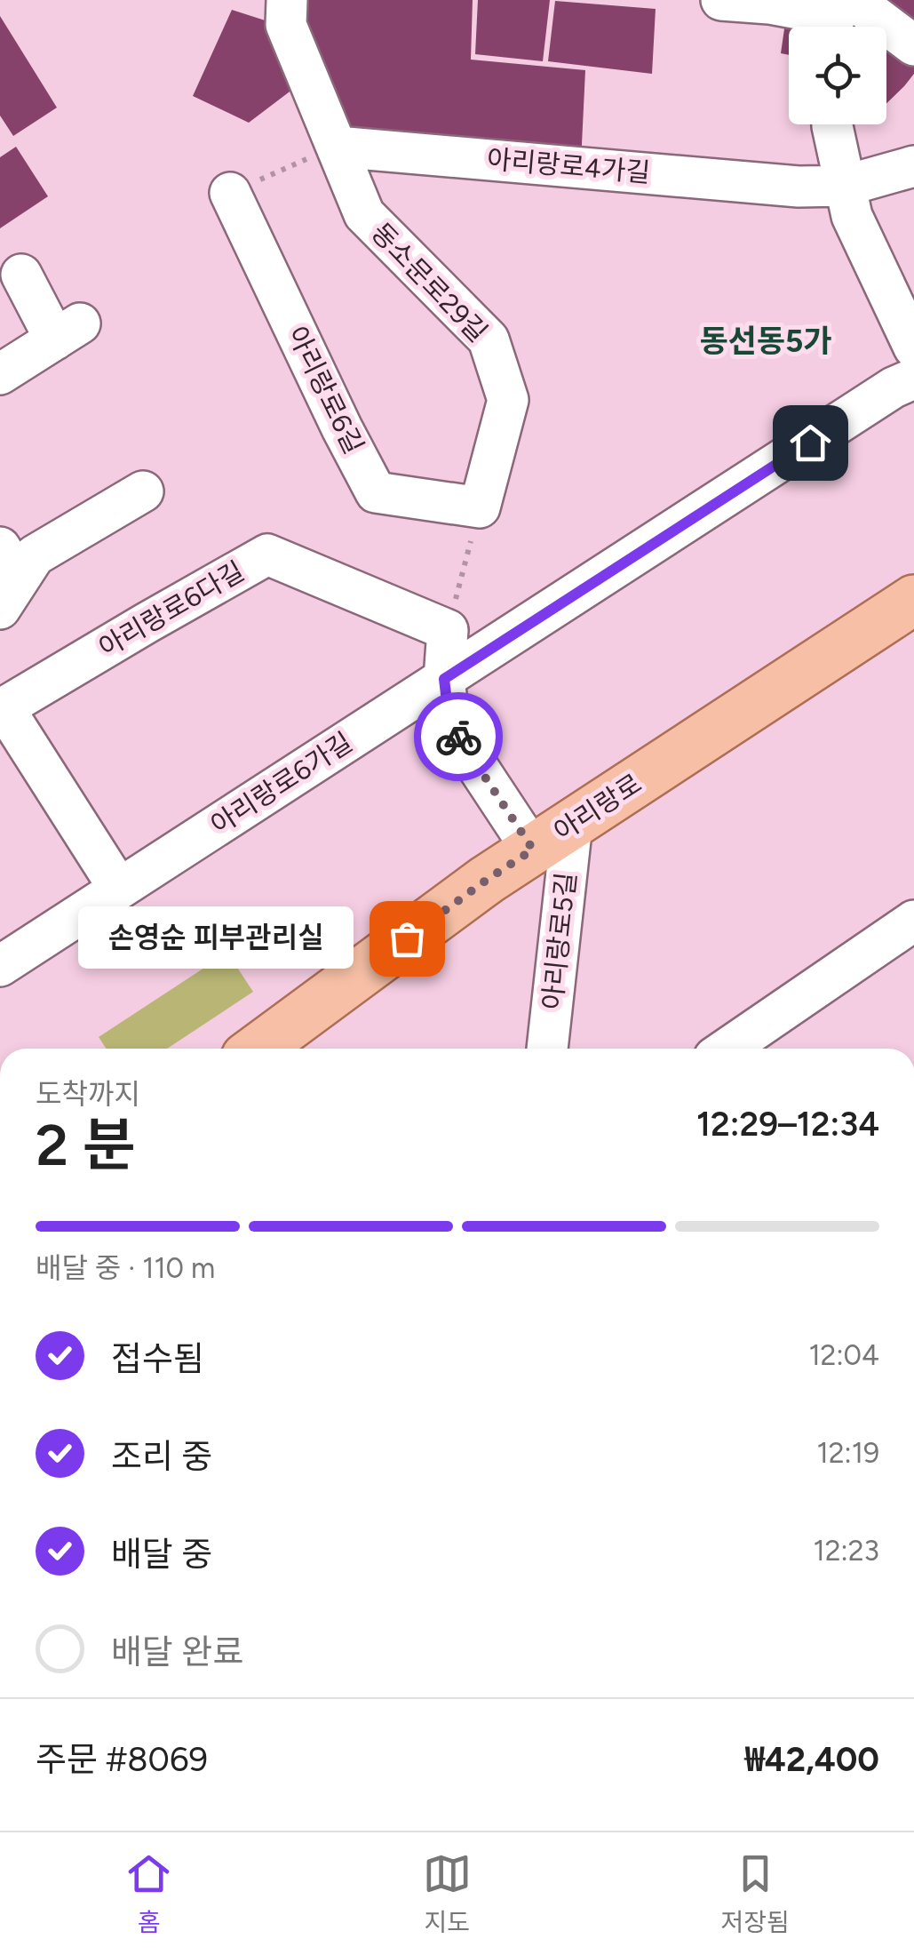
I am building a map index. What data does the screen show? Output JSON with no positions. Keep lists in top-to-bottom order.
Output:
{
  "streets": {
    "main road": ["아리랑로"],
    "street": [
      "아리랑로4가길",
      "동소문로29길",
      "아리랑로6길",
      "아리랑로6다길",
      "아리랑로6가길",
      "아리랑로5길"
    ]
  },
  "crossings": [
    ["아리랑로4가길", "동소문로29길"],
    ["동소문로29길", "아리랑로6길"],
    ["아리랑로", "아리랑로5길"]
  ],
  "districts": ["동선동5가"],
  "places": ["손영순 피부관리실"],
  "page": {
    "bubble": "손영순 피부관리실",
    "heading": ["2 분", "도착까지", "12:29–12:34"],
    "panel": ["주문 #8069", "₩42,400"],
    "bar": "배달 중 · 110 m",
    "list": [
      ["접수됨", "12:04"],
      ["조리 중", "12:19"],
      ["배달 중", "12:23"],
      "배달 완료"
    ],
    "tabs": ["홈", "지도", "저장됨"]
  }
}
